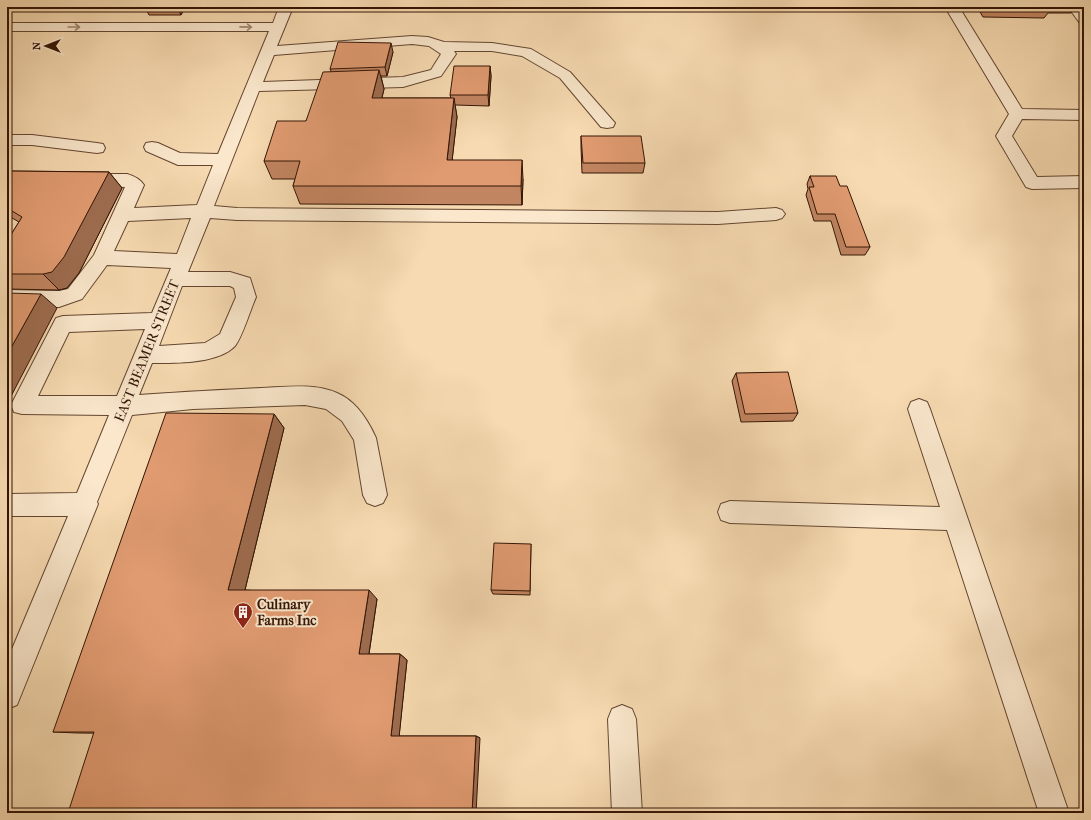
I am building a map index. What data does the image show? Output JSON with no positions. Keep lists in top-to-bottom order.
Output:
{
  "streets": {
    "street": ["EAST BEAMER STREET"]
  },
  "places": {
    "building": ["Culinary Farms Inc"]
  },
  "north": "left"
}
